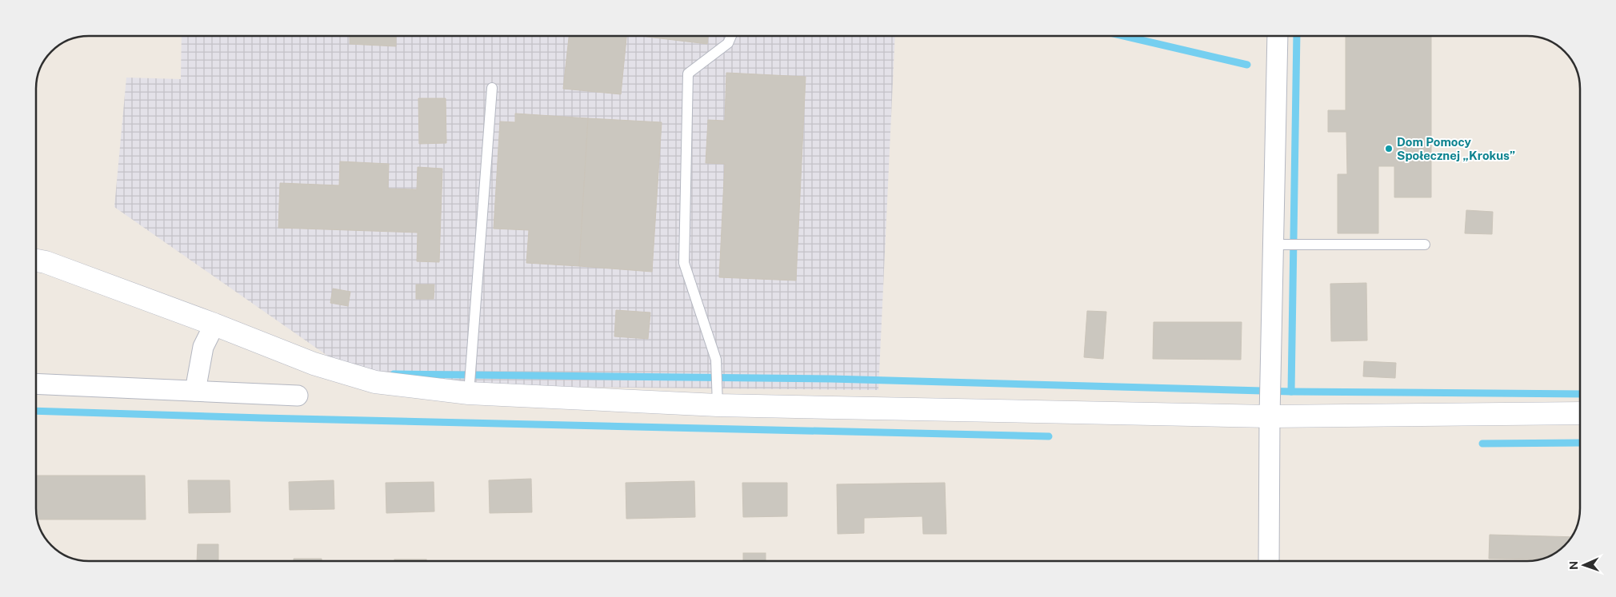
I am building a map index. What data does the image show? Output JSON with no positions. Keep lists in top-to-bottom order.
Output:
{
  "places": ["Dom Pomocy Społecznej „Krokus”"],
  "north": "left"
}
